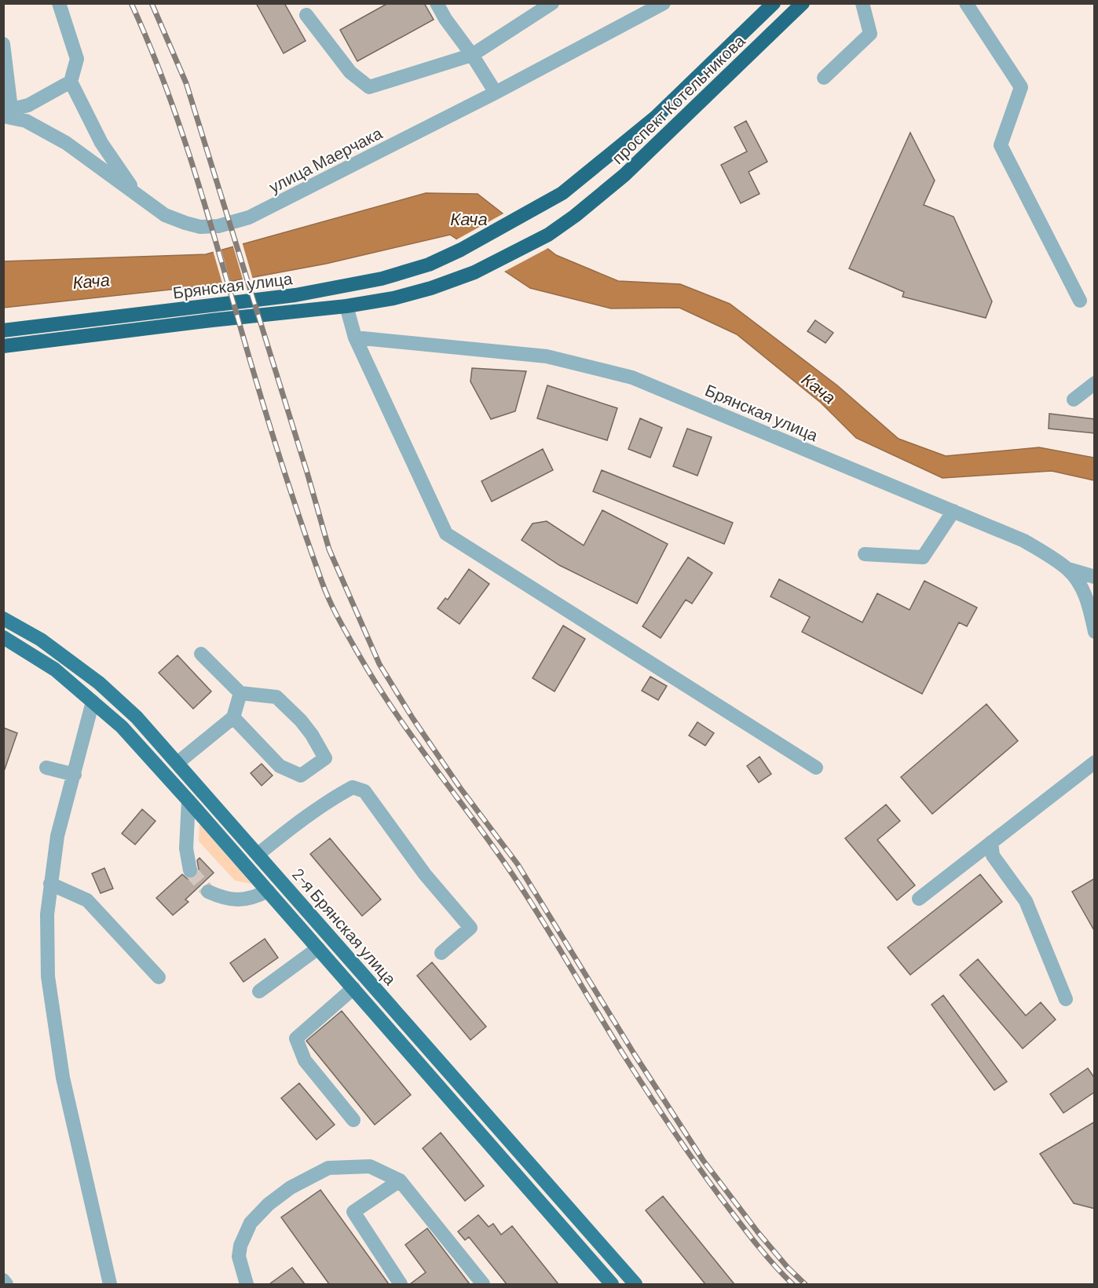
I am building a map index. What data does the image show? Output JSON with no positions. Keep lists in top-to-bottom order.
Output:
{
  "streets": {
    "highway": ["проспект Котельникова", "Брянская улица"],
    "main road": ["2-я Брянская улица"],
    "street": ["улица Маерчака"]
  },
  "crossings": [
    ["проспект Котельникова", "Брянская улица"]
  ],
  "water": ["Кача"]
}
